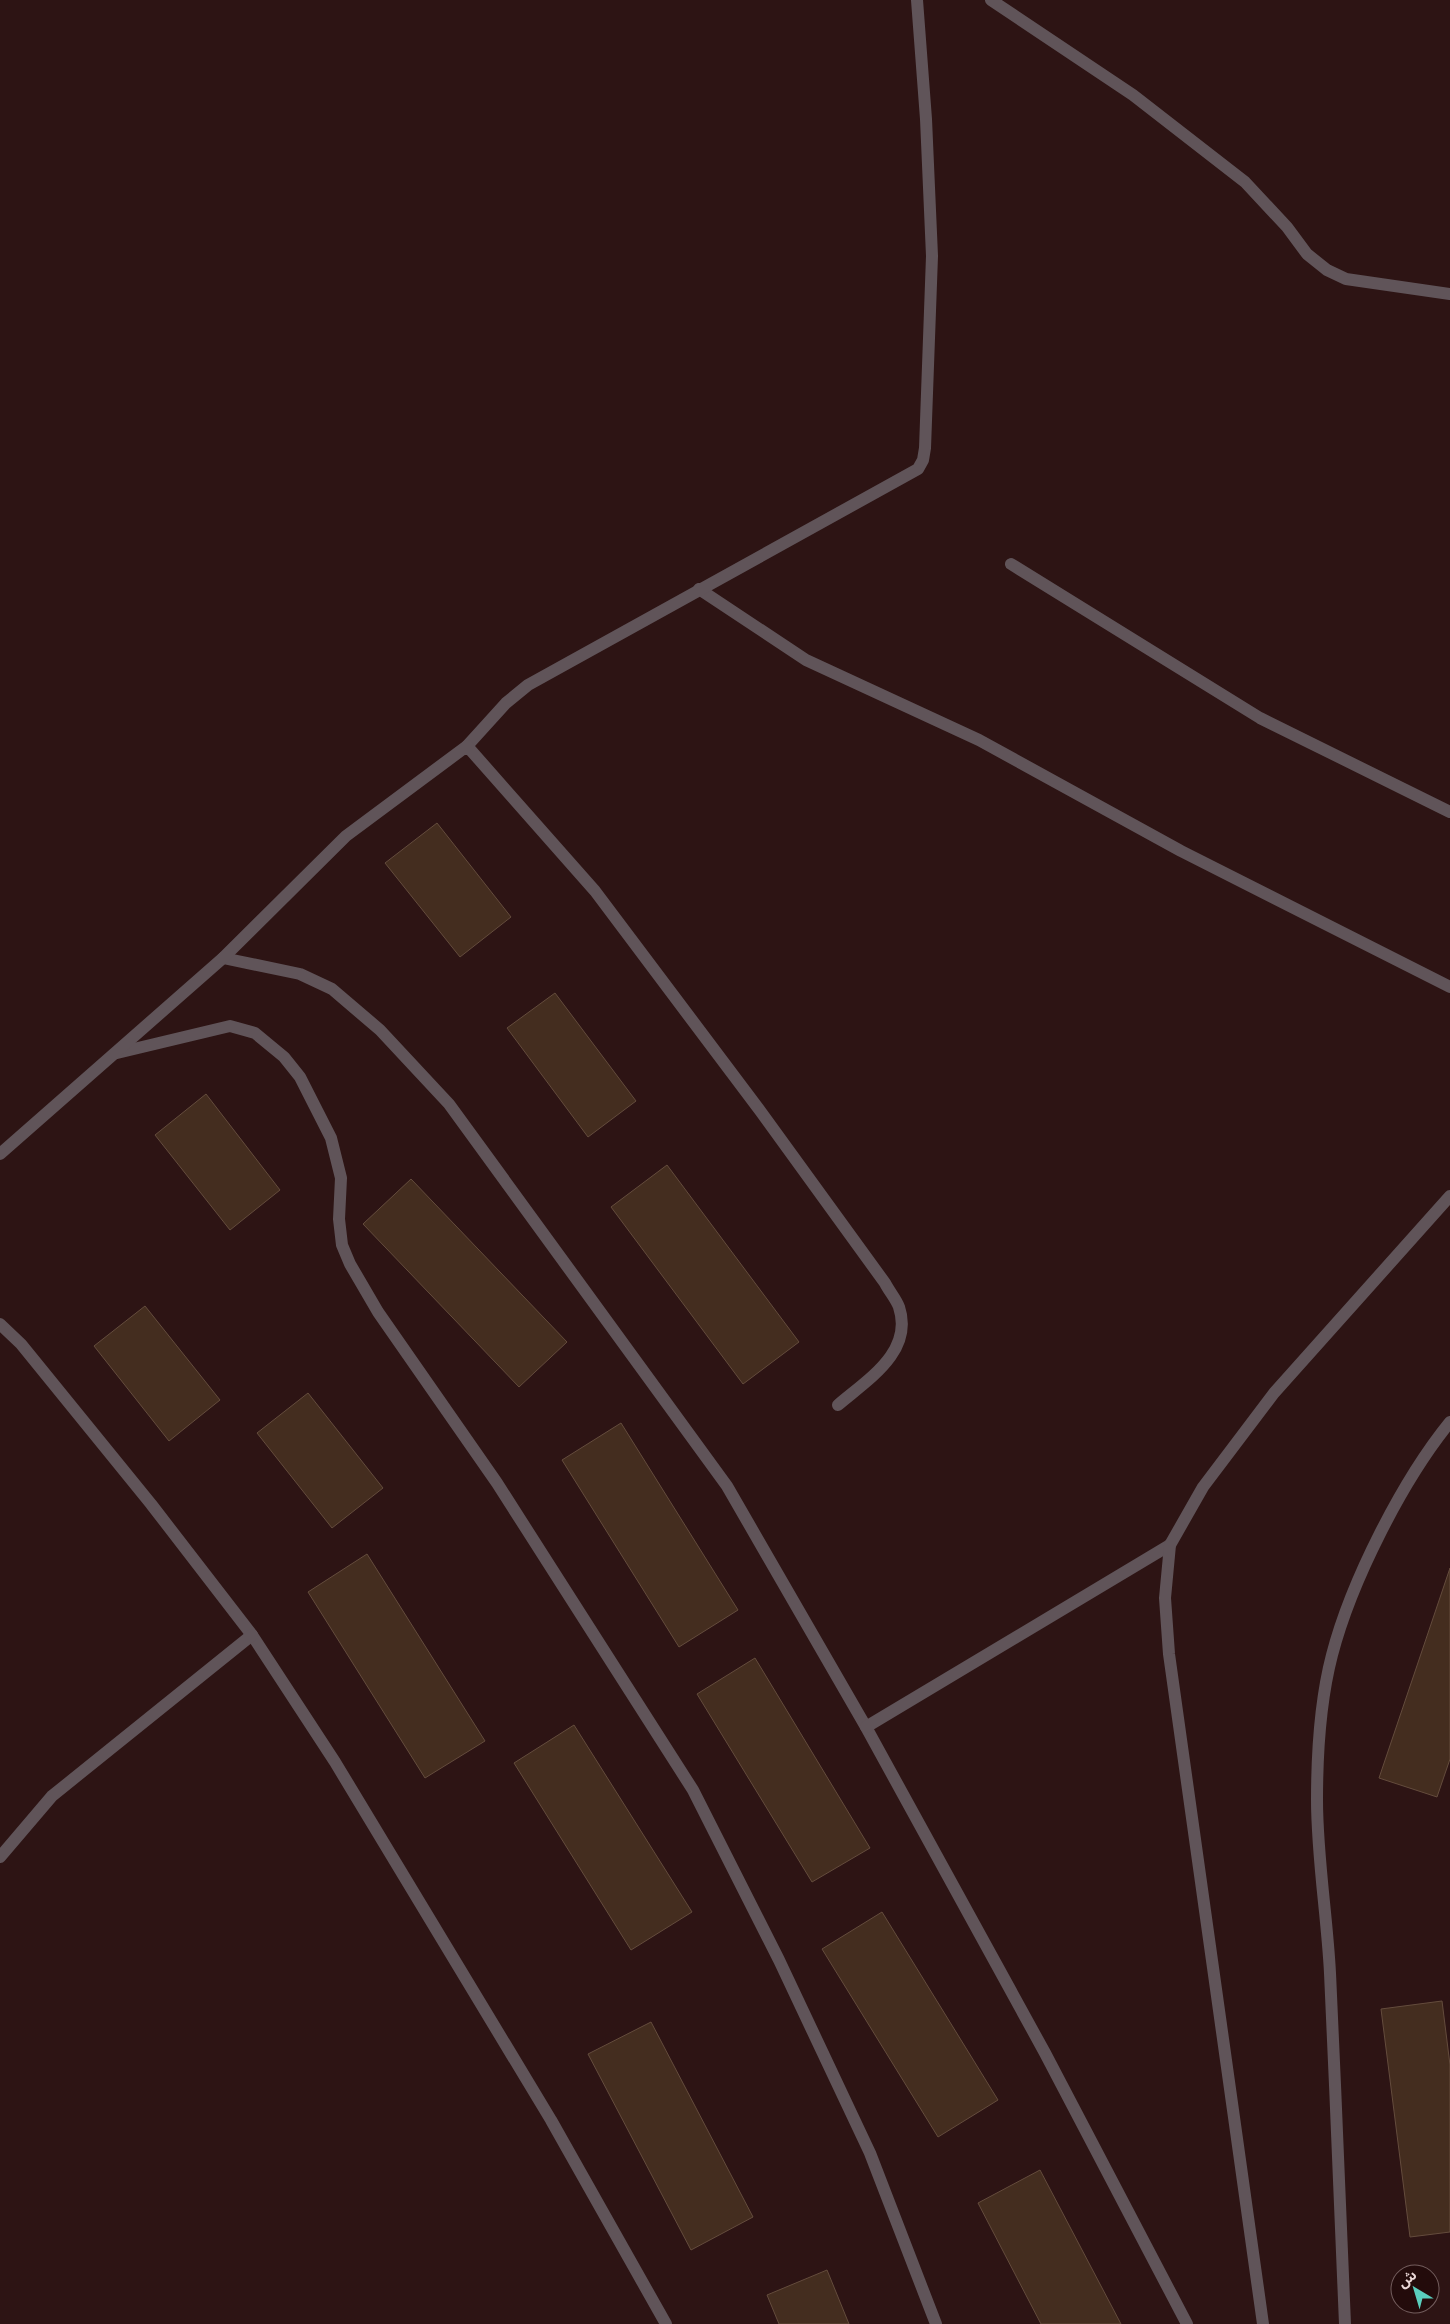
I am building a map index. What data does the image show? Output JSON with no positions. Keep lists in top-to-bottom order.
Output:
{
  "north": "top left"
}
